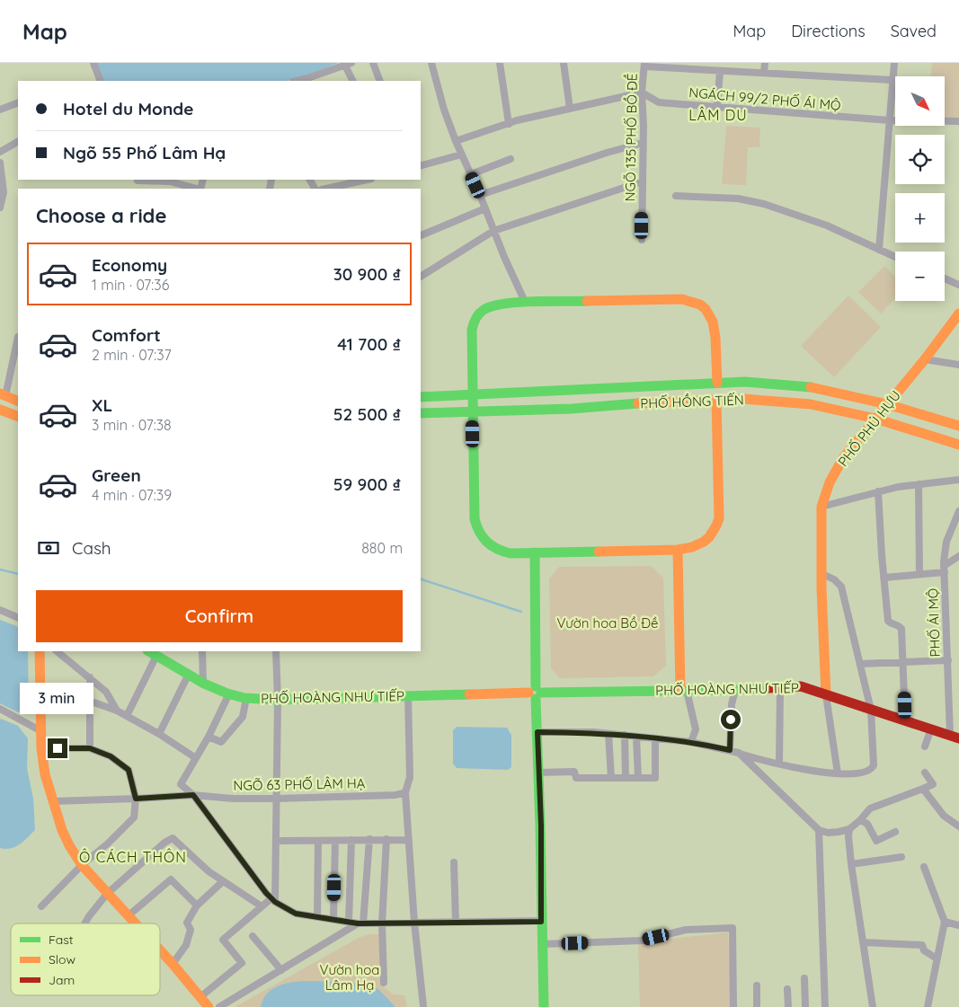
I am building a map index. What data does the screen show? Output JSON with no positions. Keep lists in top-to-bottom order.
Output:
{
  "streets": {
    "street": [
      "NGÁCH 99/2 PHỐ ÁI MỘ",
      "NGÕ 135 PHỐ BỒ ĐỀ",
      "PHỐ HỒNG TIẾN",
      "PHỐ PHÚ HỰU",
      "PHỐ ÁI MỘ",
      "PHỐ HOÀNG NHƯ TIẾP",
      "NGÕ 63 PHỐ LÂM HẠ"
    ]
  },
  "crossings": [
    ["NGÁCH 99/2 PHỐ ÁI MỘ", "NGÕ 135 PHỐ BỒ ĐỀ"],
    ["PHỐ HỒNG TIẾN", "PHỐ PHÚ HỰU"],
    ["PHỐ PHÚ HỰU", "PHỐ HOÀNG NHƯ TIẾP"],
    ["PHỐ ÁI MỘ", "PHỐ HOÀNG NHƯ TIẾP"]
  ],
  "districts": ["LÂM DU", "Ô CÁCH THÔN"],
  "parks": ["Vườn hoa Bồ Đề", "Vườn hoa Lâm Hạ"],
  "legend": ["Fast", "Slow", "Jam"],
  "north": "bottom right",
  "page": {
    "header": "Map",
    "nav": ["Map", "Directions", "Saved"],
    "map_buttons": ["+", "−"],
    "banner": ["Hotel du Monde", "Ngõ 55 Phố Lâm Hạ"],
    "heading": "Choose a ride",
    "list": [
      {
        "name": "Economy",
        "note": "1 min · 07:36",
        "value": "30 900 ₫"
      },
      {
        "name": "Comfort",
        "note": "2 min · 07:37",
        "value": "41 700 ₫"
      },
      {
        "name": "XL",
        "note": "3 min · 07:38",
        "value": "52 500 ₫"
      },
      {
        "name": "Green",
        "note": "4 min · 07:39",
        "value": "59 900 ₫"
      }
    ],
    "pay": ["Cash", "880 m"],
    "buttons": "Confirm",
    "bubble": "3 min"
  }
}
